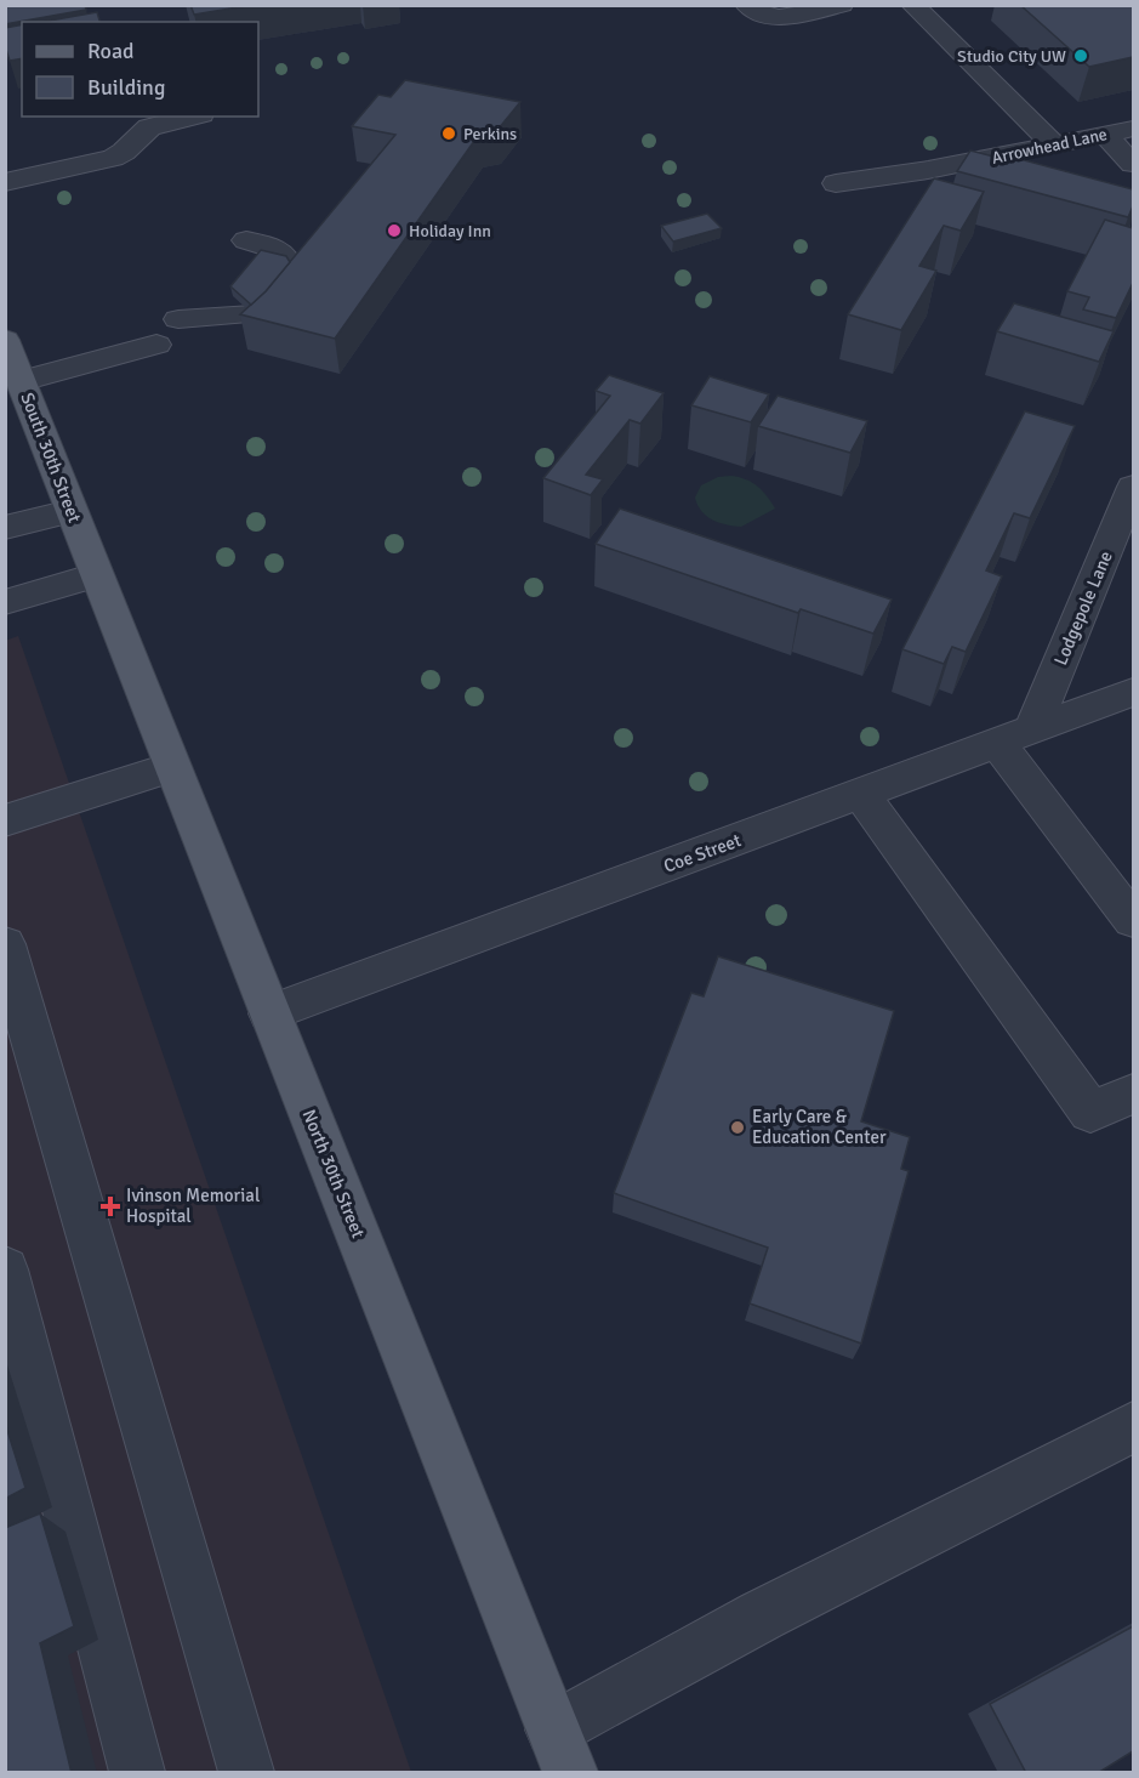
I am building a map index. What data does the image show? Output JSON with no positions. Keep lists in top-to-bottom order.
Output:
{
  "streets": {
    "main road": ["South 30th Street", "North 30th Street"],
    "street": ["Arrowhead Lane", "Lodgepole Lane", "Coe Street"]
  },
  "crossings": [
    ["South 30th Street", "North 30th Street"],
    ["Lodgepole Lane", "Coe Street"],
    ["Coe Street", "North 30th Street"]
  ],
  "places": {
    "other": [
      "Studio City UW",
      "Perkins",
      "Holiday Inn",
      "Early Care & Education Center"
    ],
    "health": ["Ivinson Memorial Hospital"]
  },
  "legend": ["Road", "Building"]
}
